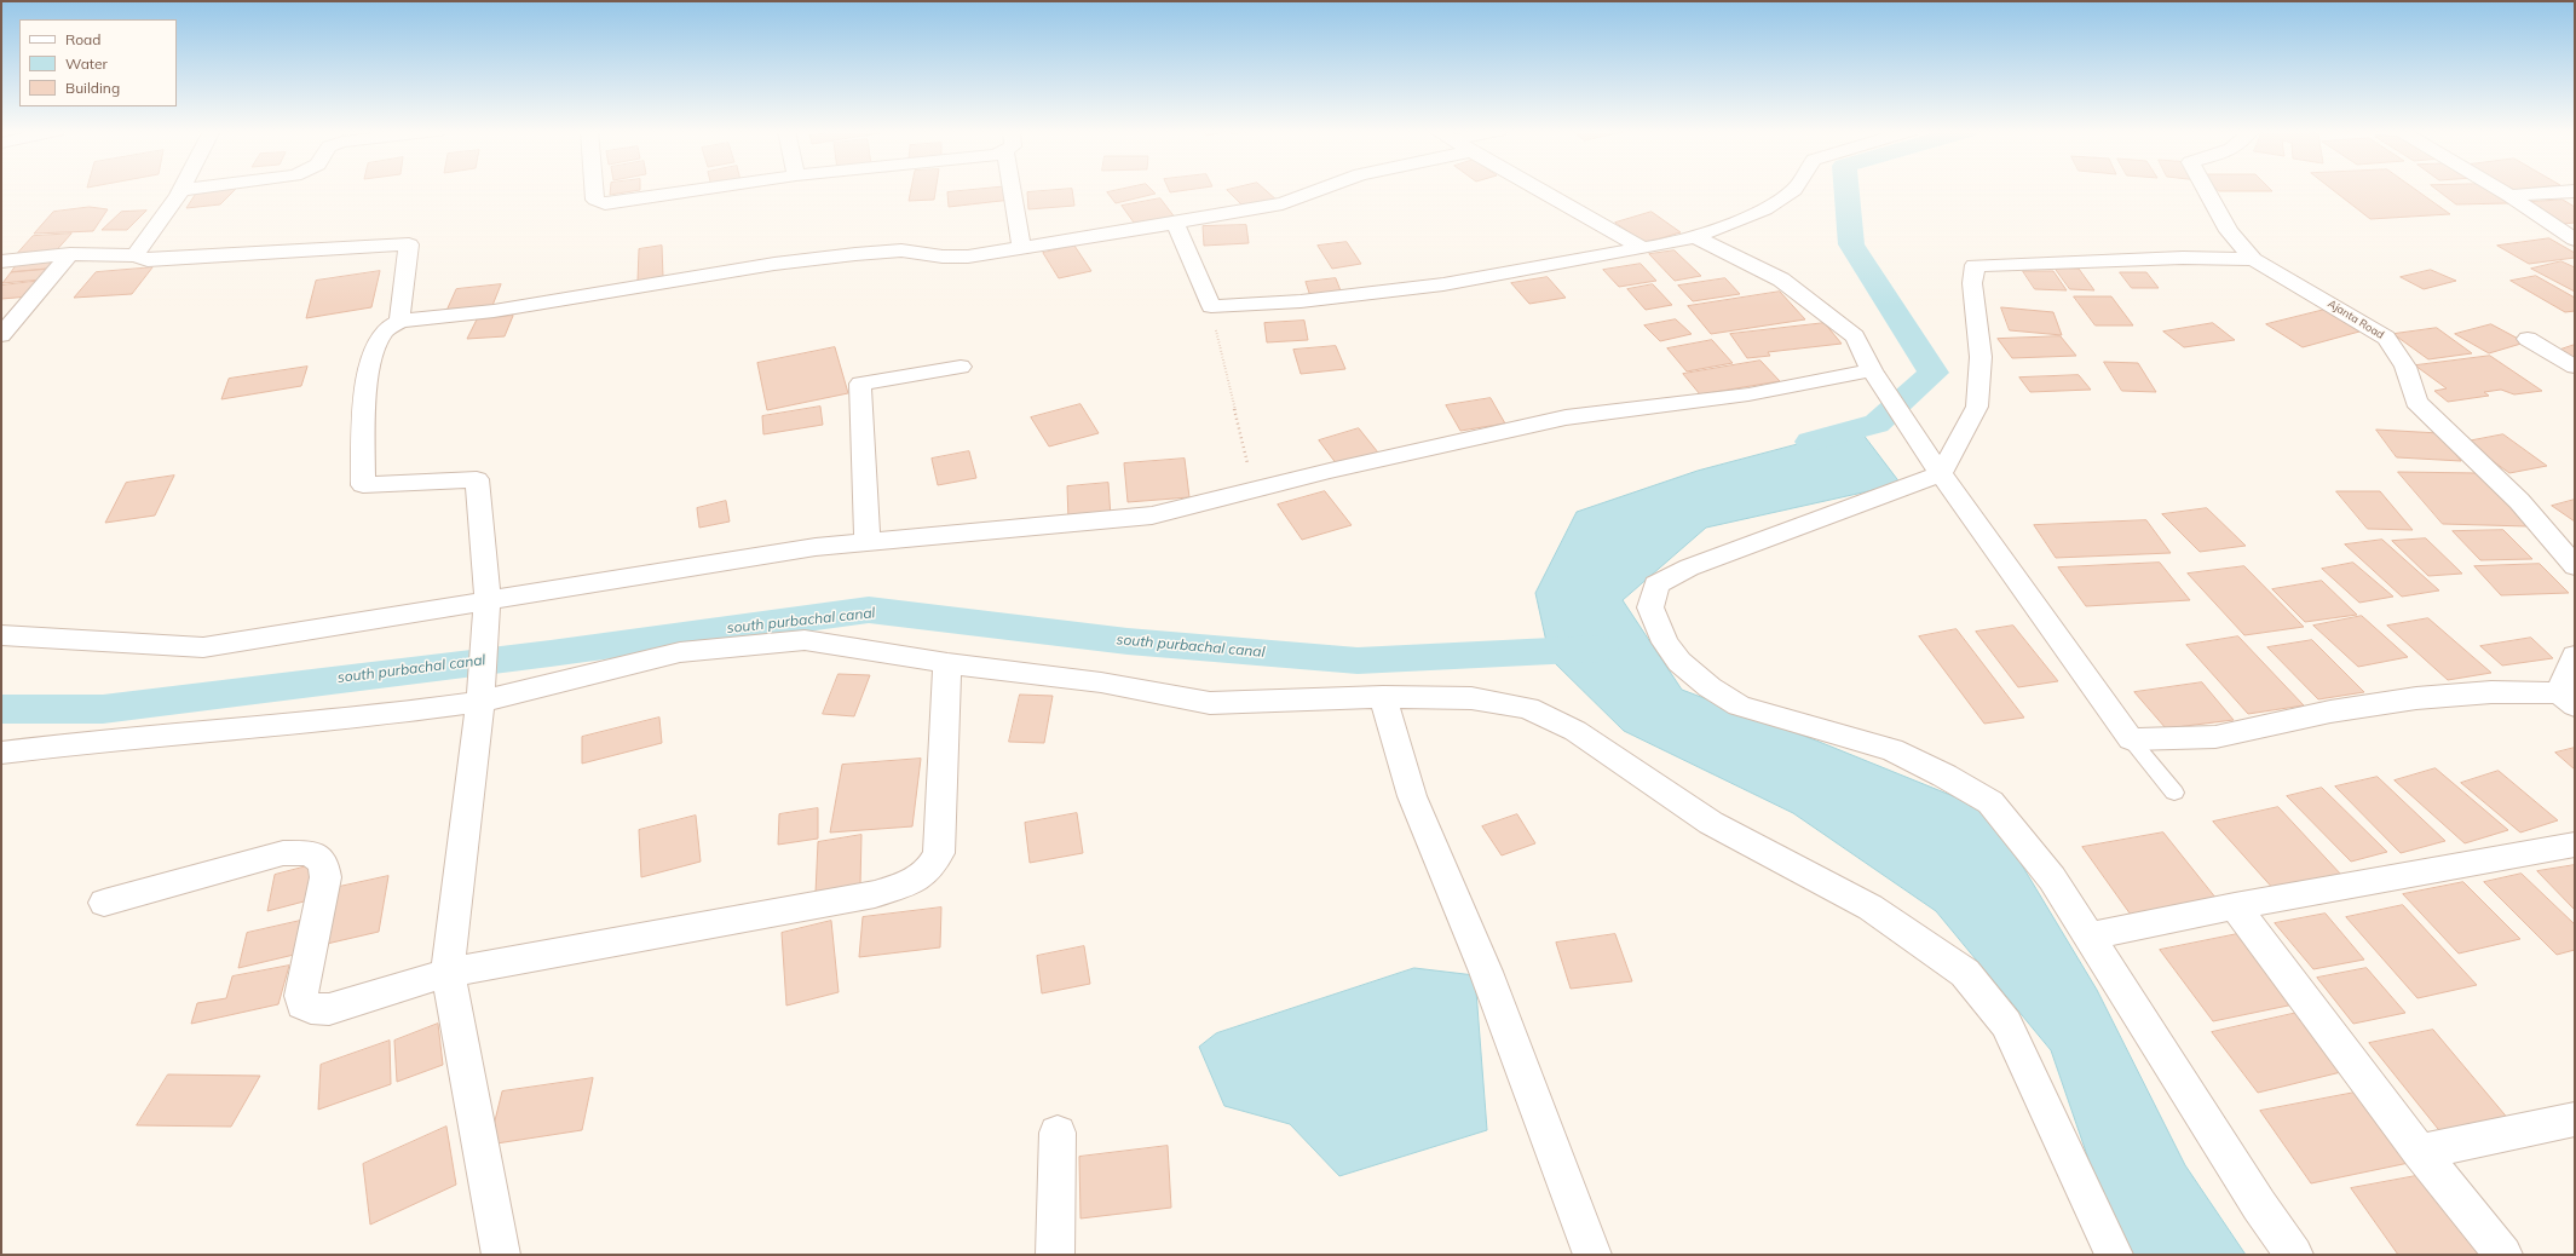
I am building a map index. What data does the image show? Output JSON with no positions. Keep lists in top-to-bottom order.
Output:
{
  "streets": {
    "street": ["Ajanta Road"]
  },
  "water": ["south purbachal canal"],
  "legend": ["Road", "Water", "Building"]
}
